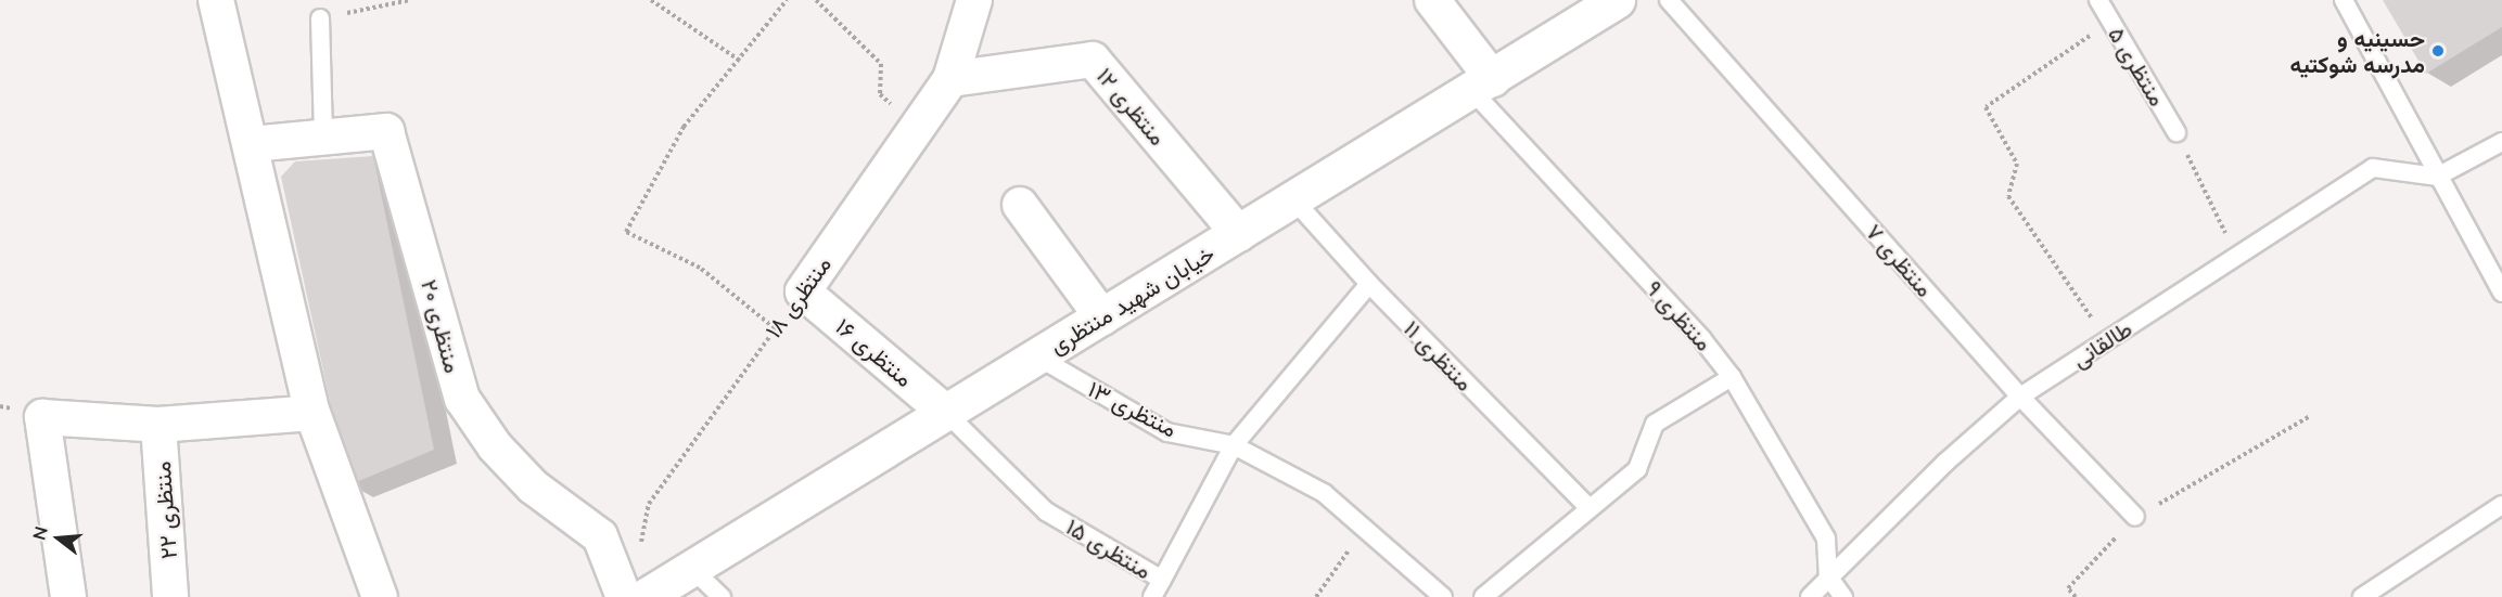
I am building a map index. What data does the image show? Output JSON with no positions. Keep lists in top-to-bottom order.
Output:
{
  "streets": {
    "main road": ["خیابان شهید منتظری"],
    "street": [
      "منتظری ۱۲",
      "منتظری ۱۸",
      "منتظری ۲۰",
      "منتظری ۱۶",
      "منتظری ۲۲"
    ],
    "lane": [
      "منتظری ۵",
      "منتظری ۷",
      "منتظری ۹",
      "طالقانی",
      "منتظری ۱۱",
      "منتظری ۱۳",
      "منتظری ۱۵"
    ]
  },
  "crossings": [
    ["منتظری ۱۲", "منتظری ۱۸"],
    ["منتظری ۱۲", "خیابان شهید منتظری"],
    ["منتظری ۷", "طالقانی"],
    ["منتظری ۱۸", "منتظری ۱۶"],
    ["خیابان شهید منتظری", "منتظری ۹"],
    ["خیابان شهید منتظری", "منتظری ۱۶"],
    ["خیابان شهید منتظری", "منتظری ۱۱"],
    ["خیابان شهید منتظری", "منتظری ۱۳"],
    ["خیابان شهید منتظری", "منتظری ۱۵"],
    ["منتظری ۹", "طالقانی"],
    ["منتظری ۱۶", "منتظری ۱۵"],
    ["منتظری ۱۱", "منتظری ۱۵"],
    ["منتظری ۱۳", "منتظری ۱۵"]
  ],
  "places": ["حسینیه و مدرسه شوکتیه"],
  "north": "left"
}
